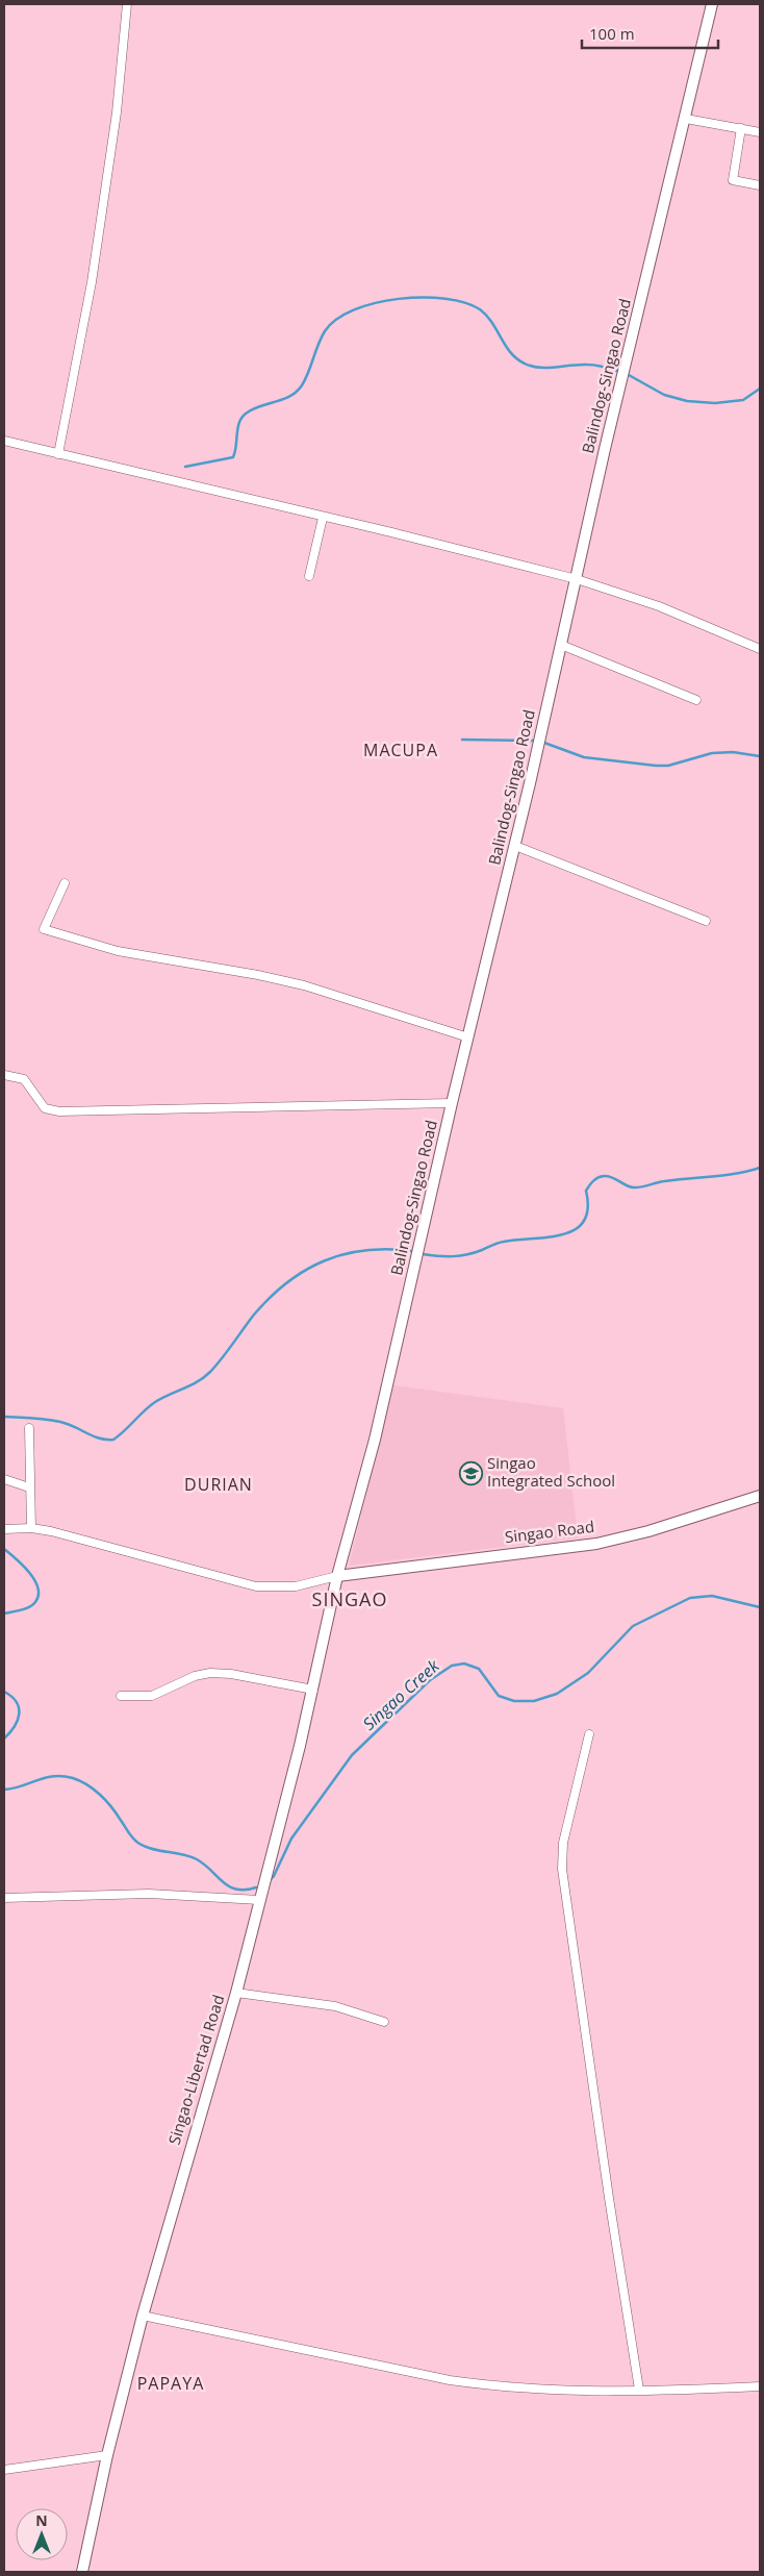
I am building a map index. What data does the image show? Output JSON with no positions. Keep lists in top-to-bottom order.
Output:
{
  "streets": {
    "street": ["Balindog-Singao Road", "Singao Road", "Singao-Libertad Road"]
  },
  "crossings": [
    ["Balindog-Singao Road", "Singao Road"],
    ["Balindog-Singao Road", "Singao-Libertad Road"],
    ["Singao Road", "Singao-Libertad Road"]
  ],
  "districts": [
    "MACUPA",
    "DURIAN",
    "SINGAO",
    "PAPAYA"
  ],
  "water": ["Singao Creek"],
  "places": {
    "school or university": ["Singao Integrated School"]
  },
  "scale_bar": "100 m",
  "north": "top"
}
